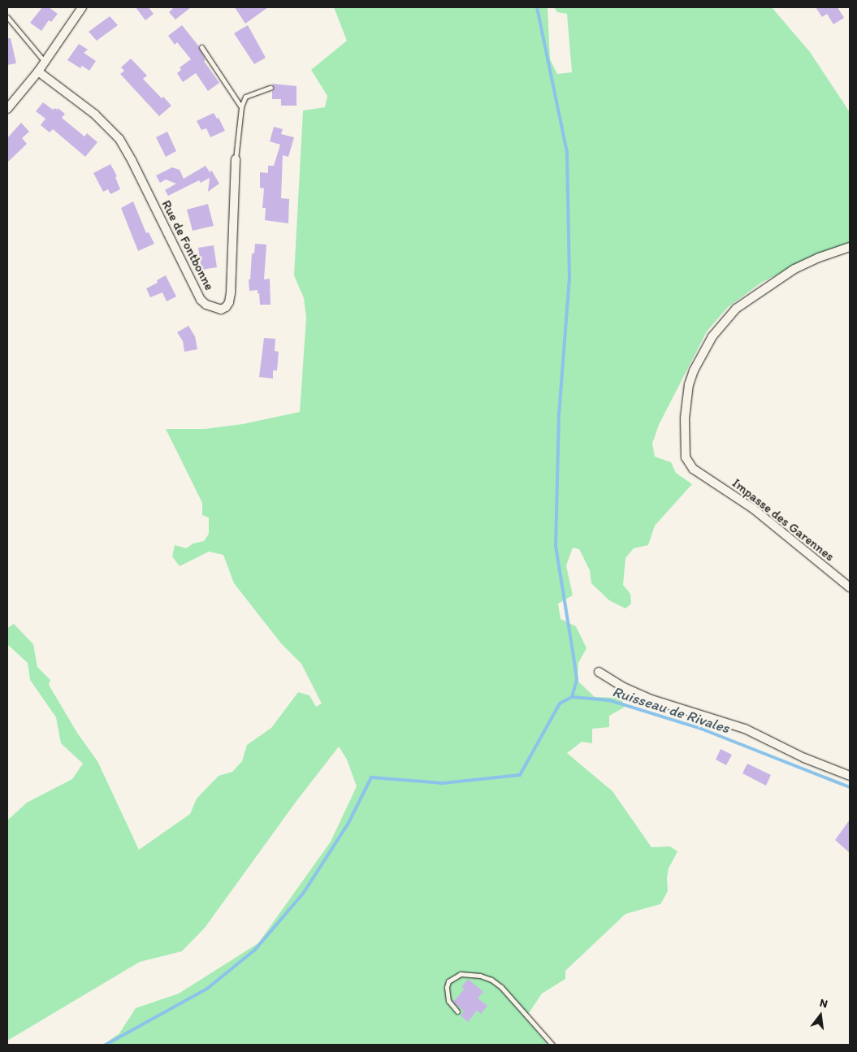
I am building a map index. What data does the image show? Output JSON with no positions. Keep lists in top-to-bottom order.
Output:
{
  "streets": {
    "street": ["Rue de Fontbonne", "Impasse des Garennes"]
  },
  "water": ["Ruisseau de Rivales"],
  "north": "top"
}
